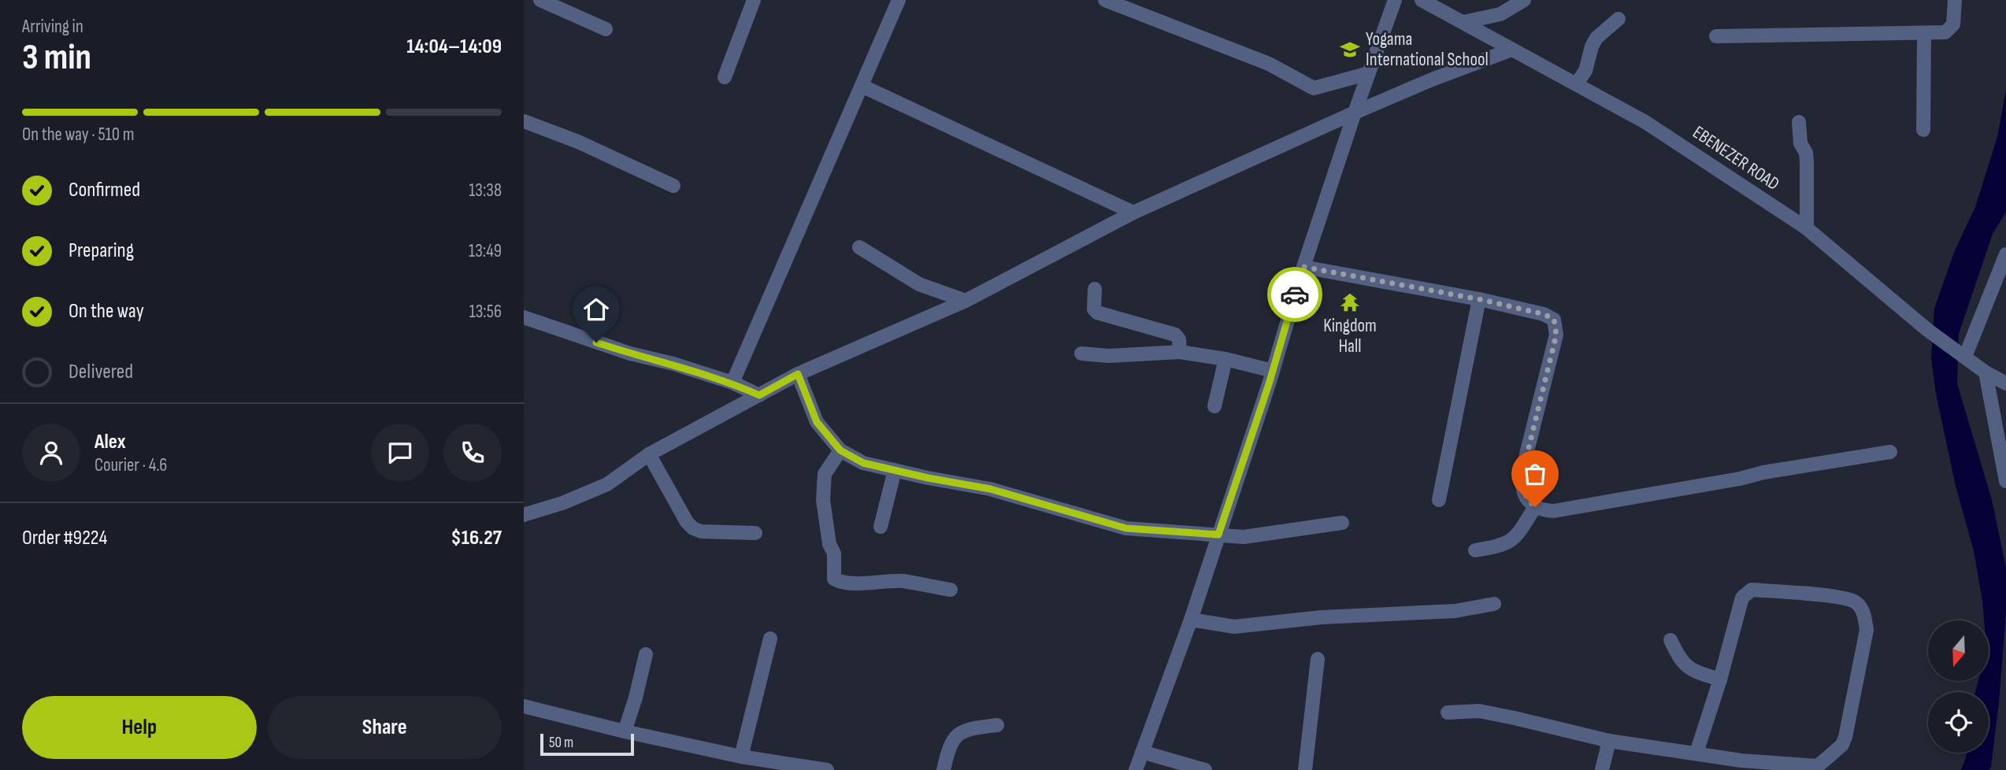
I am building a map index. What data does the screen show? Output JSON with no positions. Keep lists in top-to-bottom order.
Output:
{
  "streets": {
    "street": ["EBENEZER ROAD"]
  },
  "places": {
    "school or university": ["Yogama International School"],
    "temple": ["Kingdom Hall"]
  },
  "scale_bar": "50 m",
  "north": "bottom",
  "page": {
    "heading": ["3 min", "Arriving in", "14:04–14:09"],
    "panel": [
      "Alex",
      "Courier · 4.6",
      "Order #9224",
      "$16.27"
    ],
    "bar": "On the way · 510 m",
    "list": [
      ["Confirmed", "13:38"],
      ["Preparing", "13:49"],
      ["On the way", "13:56"],
      "Delivered"
    ],
    "buttons": ["Help", "Share"],
    "scale": "50 m"
  }
}
